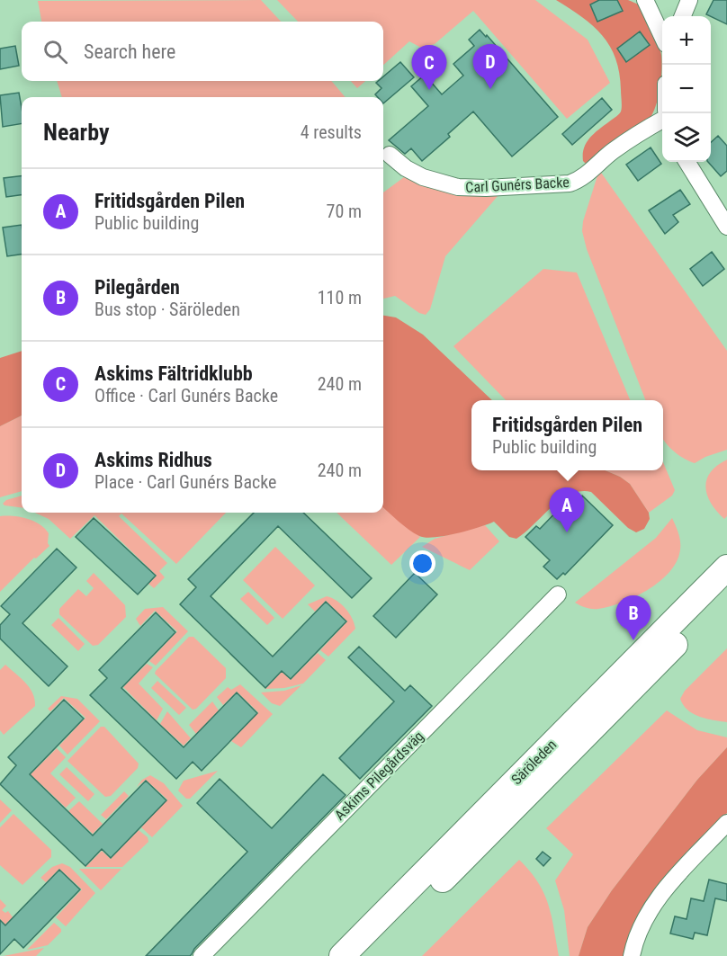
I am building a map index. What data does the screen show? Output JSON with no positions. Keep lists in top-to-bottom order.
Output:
{
  "streets": {
    "main road": ["Säröleden"],
    "street": ["Carl Gunérs Backe", "Askims Pilegårdsväg"]
  },
  "page": {
    "map_buttons": ["+", "−"],
    "search": "Search here",
    "pins": [
      "D",
      "C",
      "A",
      "B"
    ],
    "heading": ["Nearby", "4 results"],
    "list": [
      {
        "mark": "A",
        "name": "Fritidsgården Pilen",
        "note": "Public building",
        "value": "70 m"
      },
      {
        "mark": "B",
        "name": "Pilegården",
        "note": "Bus stop · Säröleden",
        "value": "110 m"
      },
      {
        "mark": "C",
        "name": "Askims Fältridklubb",
        "note": "Office · Carl Gunérs Backe",
        "value": "240 m"
      },
      {
        "mark": "D",
        "name": "Askims Ridhus",
        "note": "Place · Carl Gunérs Backe",
        "value": "240 m"
      }
    ],
    "popup": ["Fritidsgården Pilen", "Public building"]
  }
}
